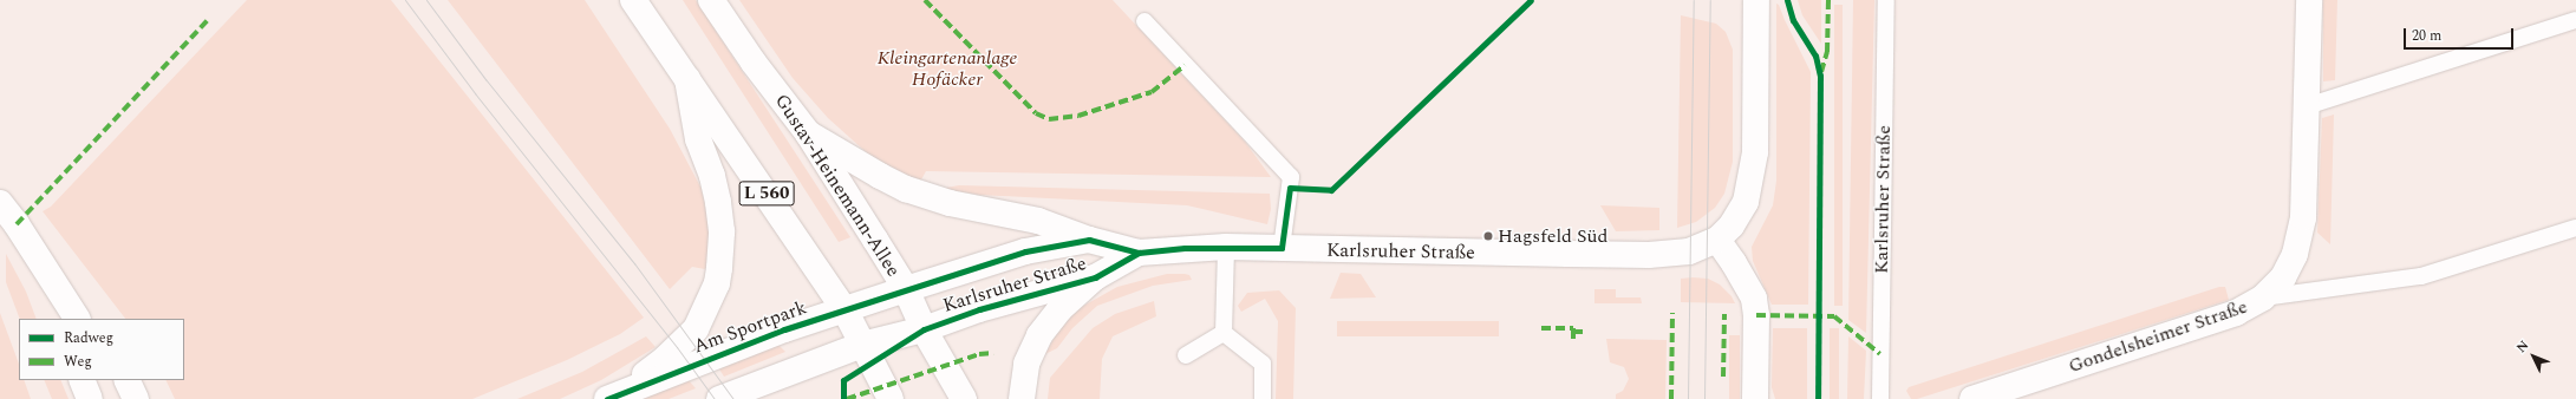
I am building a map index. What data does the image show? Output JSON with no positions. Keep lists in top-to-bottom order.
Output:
{
  "streets": {
    "street": [
      "Gustav-Heinemann-Allee",
      "L 560",
      "Karlsruher Straße",
      "Am Sportpark",
      "Gondelsheimer Straße"
    ]
  },
  "crossings": [
    ["Gustav-Heinemann-Allee", "Karlsruher Straße"],
    ["Gustav-Heinemann-Allee", "Am Sportpark"],
    ["L 560", "Karlsruher Straße"],
    ["L 560", "Am Sportpark"],
    ["Karlsruher Straße", "Am Sportpark"]
  ],
  "parks": ["Kleingartenanlage Hofäcker"],
  "places": ["Hagsfeld Süd"],
  "legend": ["Radweg", "Weg"],
  "scale_bar": "20 m",
  "north": "top left"
}
